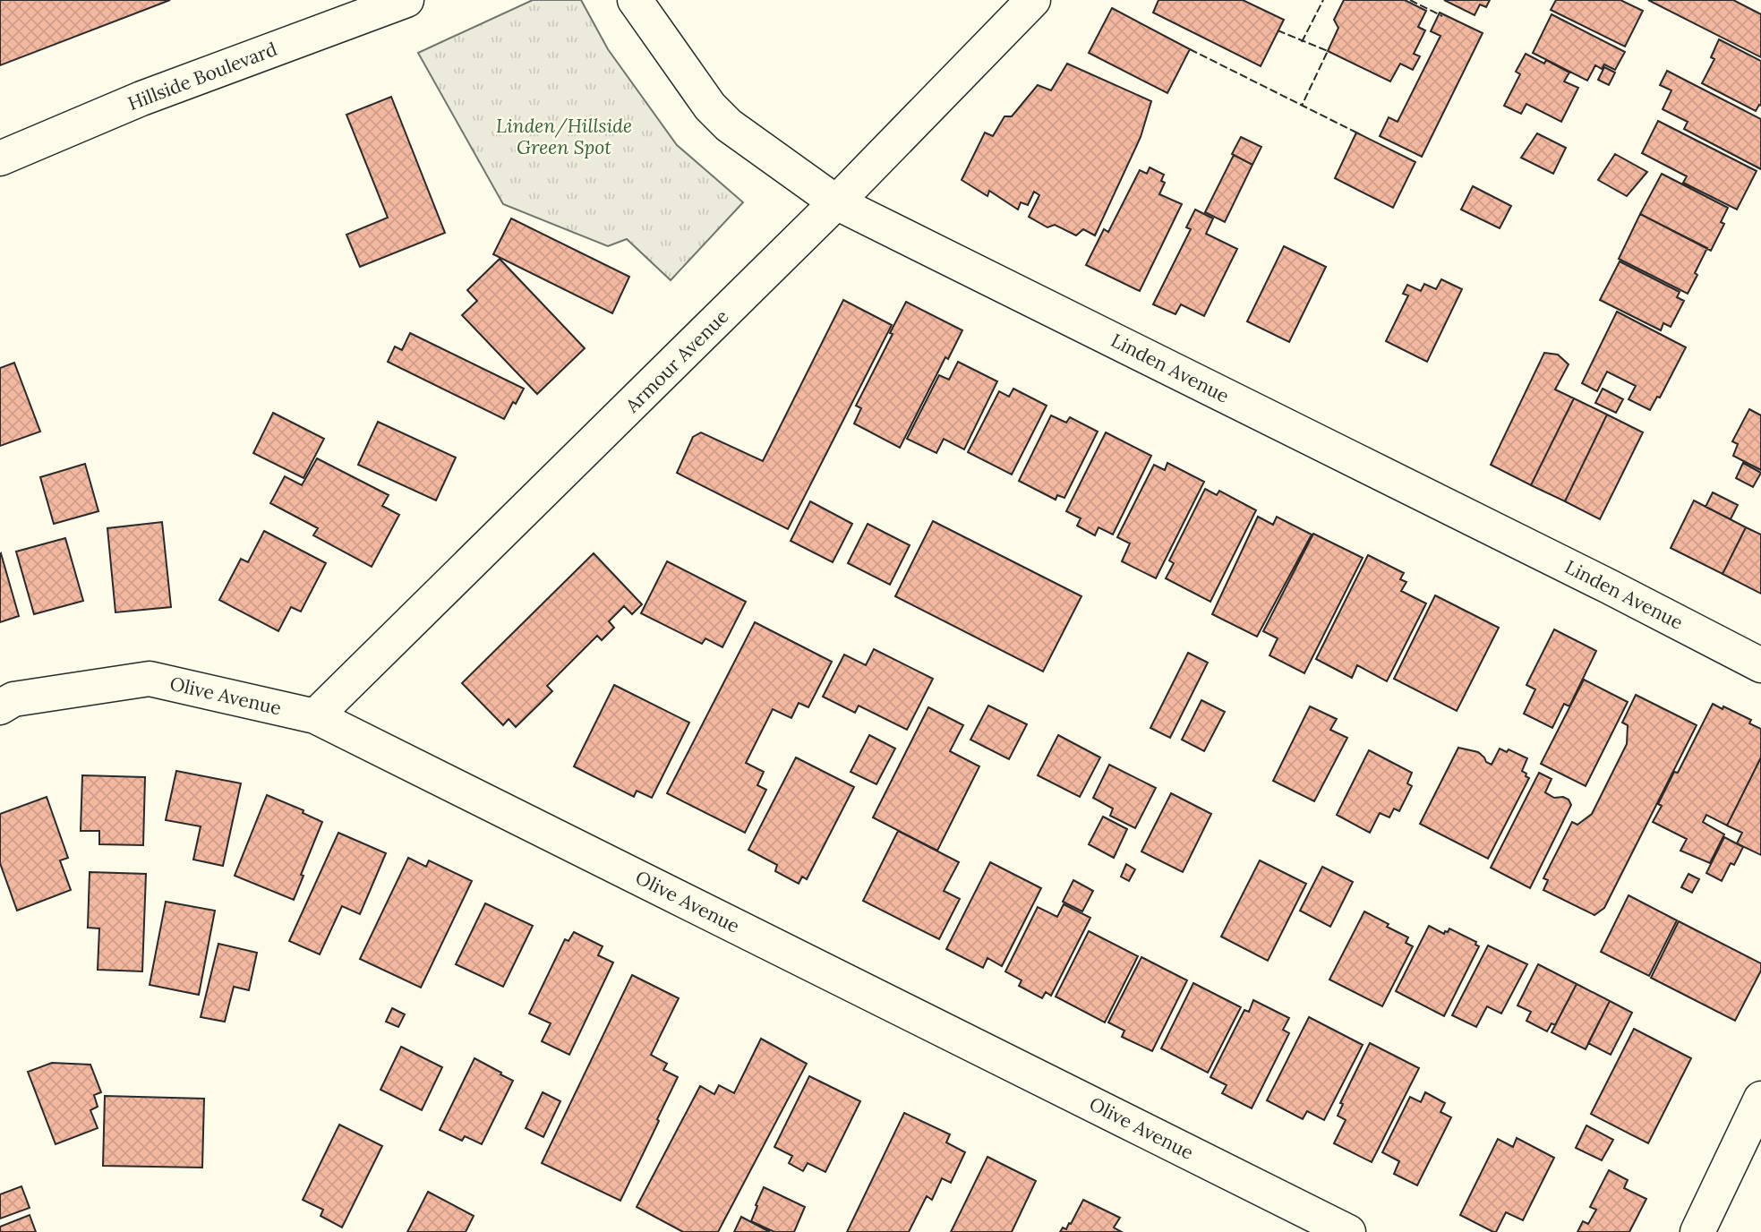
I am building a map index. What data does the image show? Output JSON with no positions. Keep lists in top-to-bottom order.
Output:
{
  "streets": {
    "street": [
      "Hillside Boulevard",
      "Armour Avenue",
      "Linden Avenue",
      "Olive Avenue"
    ]
  },
  "crossings": [
    ["Armour Avenue", "Linden Avenue"],
    ["Armour Avenue", "Olive Avenue"]
  ],
  "parks": ["Linden/Hillside Green Spot"]
}
